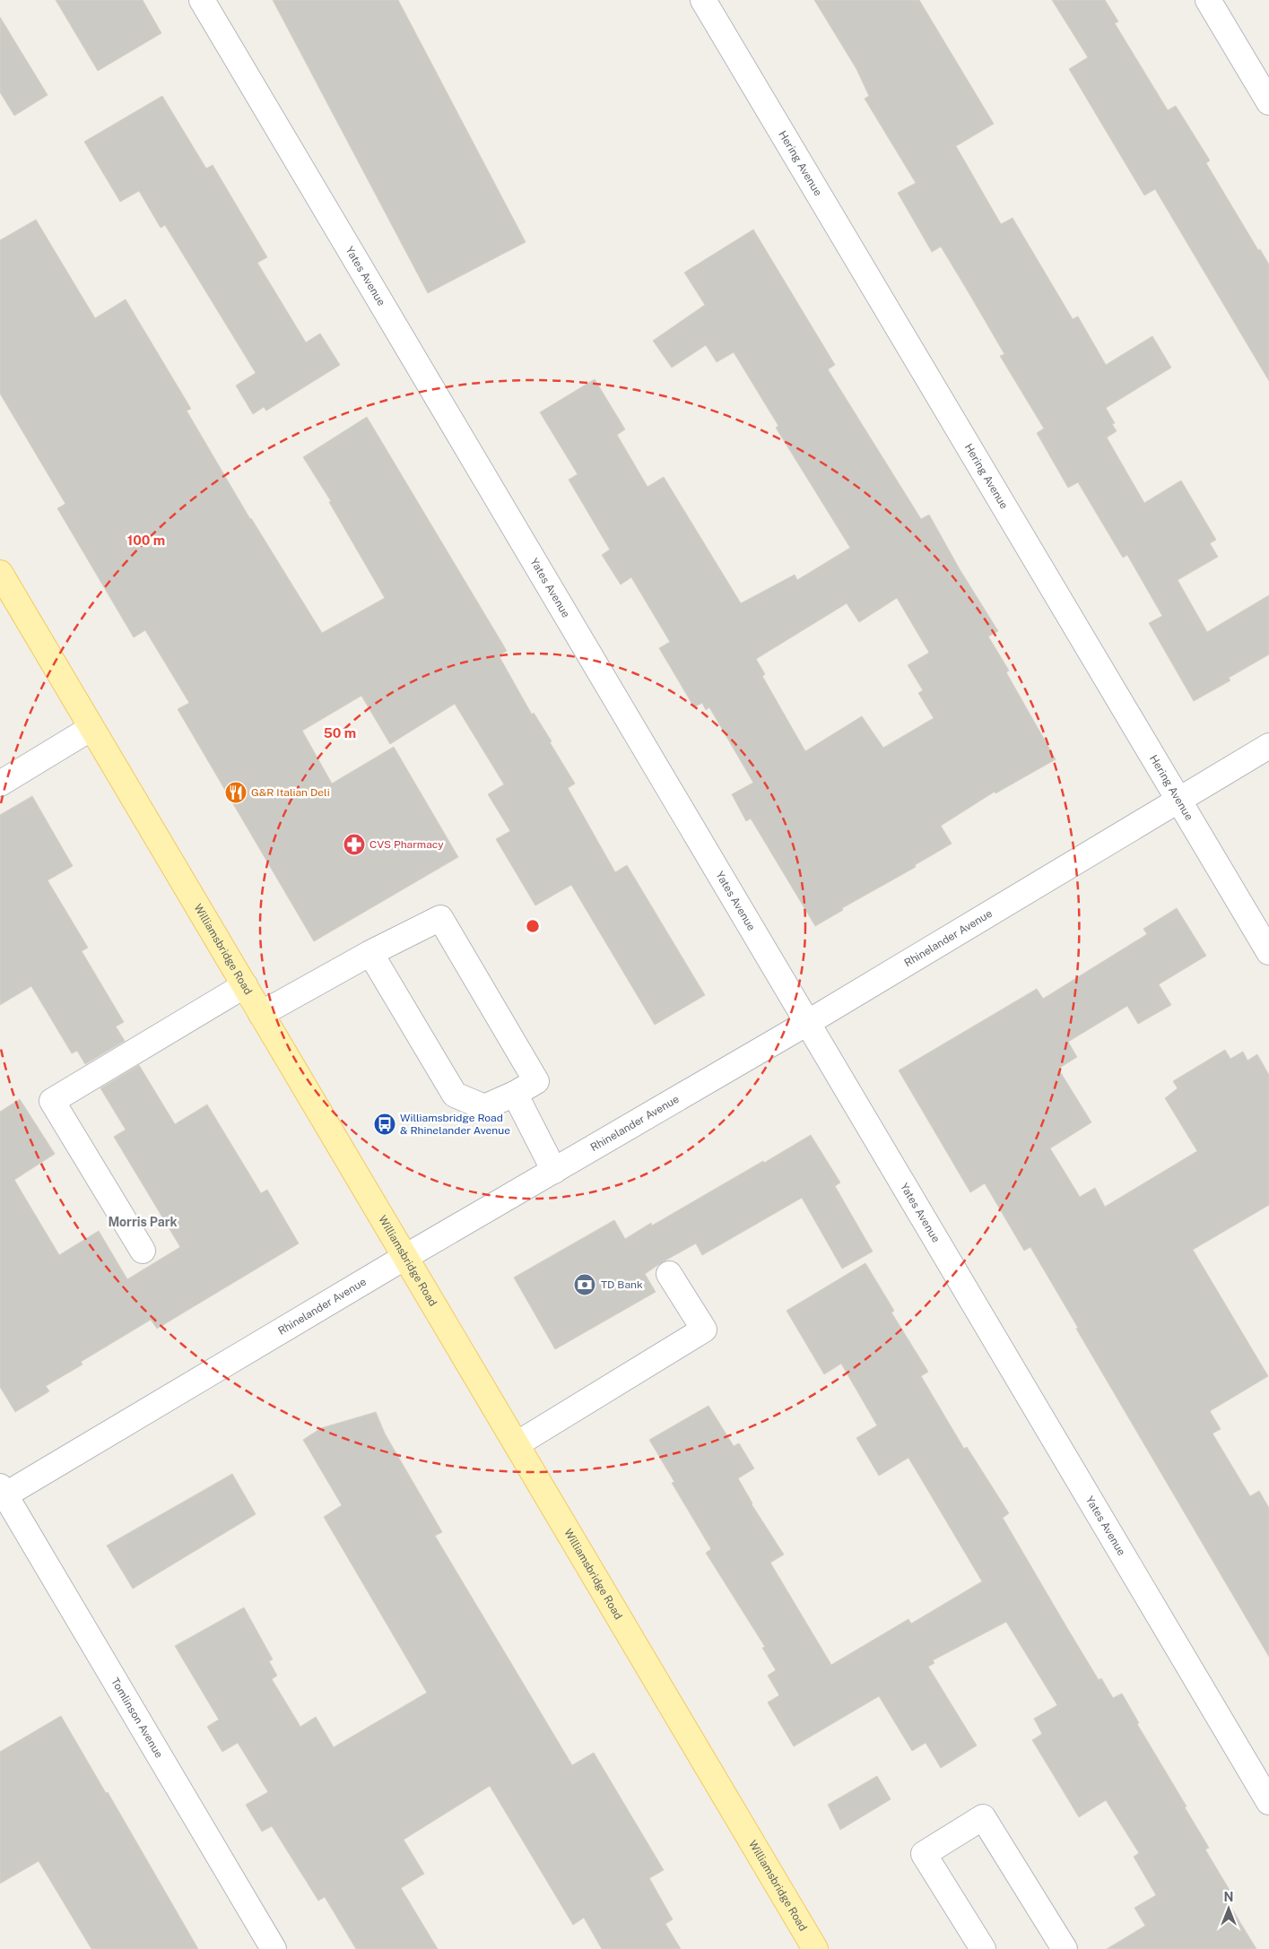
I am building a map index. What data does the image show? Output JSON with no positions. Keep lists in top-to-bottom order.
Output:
{
  "streets": {
    "main road": ["Williamsbridge Road"],
    "street": [
      "Hering Avenue",
      "Yates Avenue",
      "Rhinelander Avenue",
      "Tomlinson Avenue"
    ]
  },
  "crossings": [
    ["Hering Avenue", "Rhinelander Avenue"],
    ["Yates Avenue", "Rhinelander Avenue"],
    ["Rhinelander Avenue", "Williamsbridge Road"],
    ["Rhinelander Avenue", "Tomlinson Avenue"]
  ],
  "districts": ["Morris Park"],
  "places": {
    "restaurant": ["G&R Italian Deli"],
    "pharmacy": ["CVS Pharmacy"],
    "bus stop": ["Williamsbridge Road & Rhinelander Avenue"],
    "bank": ["TD Bank"]
  },
  "north": "top",
  "rings": ["100 m", "50 m"]
}
